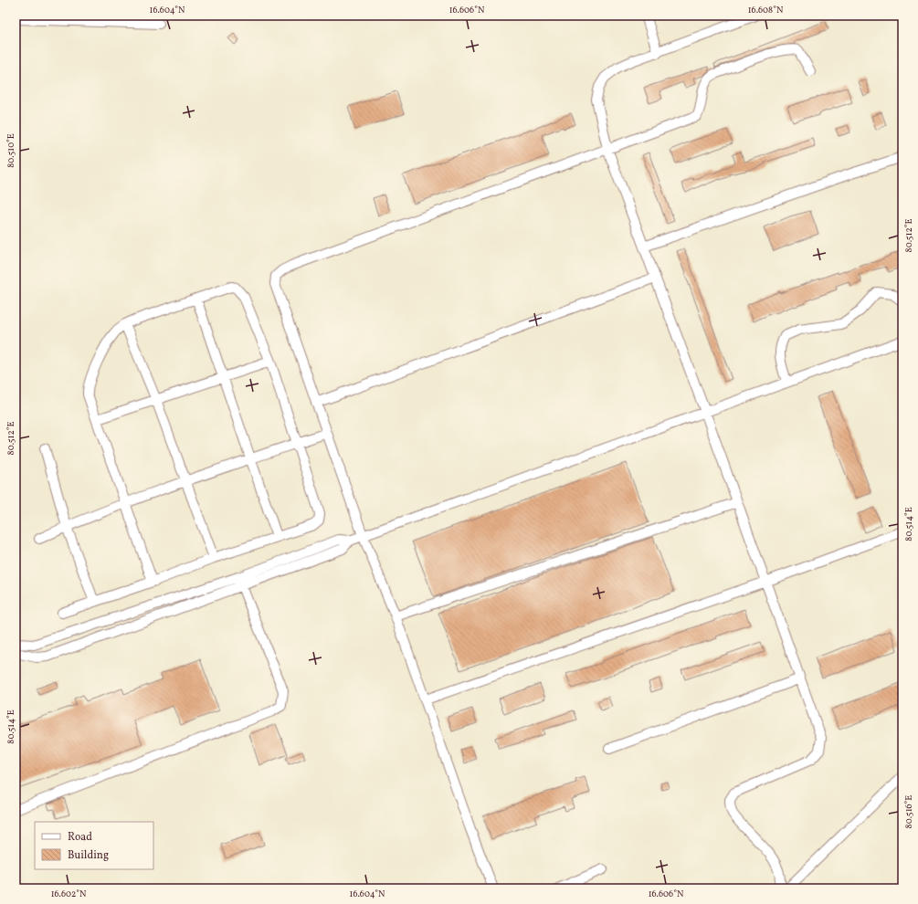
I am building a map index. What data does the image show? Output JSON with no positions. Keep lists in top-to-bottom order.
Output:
{
  "legend": ["Road", "Building"],
  "coordinates": [
    "16.604°N",
    "16.606°N",
    "16.608°N",
    "80.510°E",
    "80.512°E",
    "80.514°E",
    "80.516°E",
    "16.602°N"
  ]
}
